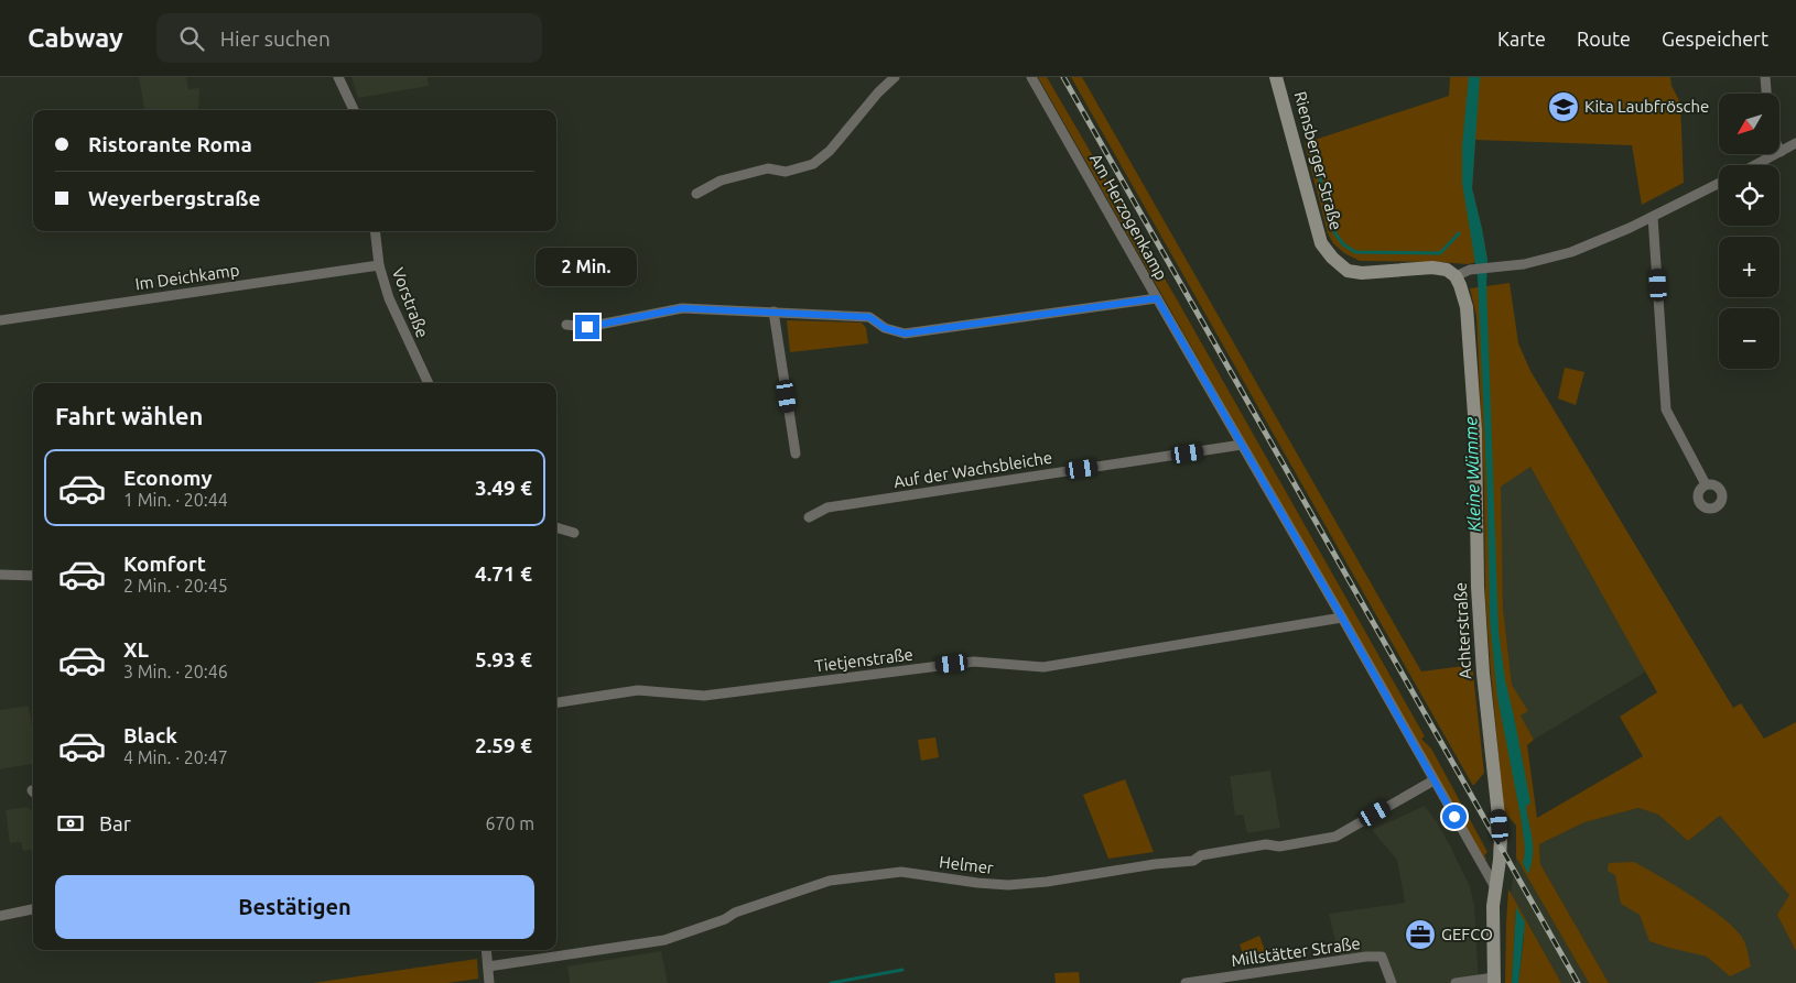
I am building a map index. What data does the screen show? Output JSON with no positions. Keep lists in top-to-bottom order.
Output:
{
  "streets": {
    "street": [
      "Riensberger Straße",
      "Am Herzogenkamp",
      "Im Deichkamp",
      "Vorstraße",
      "Auf der Wachsbleiche",
      "Achterstraße",
      "Tietjenstraße",
      "Helmer",
      "Millstätter Straße"
    ]
  },
  "crossings": [
    ["Riensberger Straße", "Achterstraße"],
    ["Am Herzogenkamp", "Auf der Wachsbleiche"],
    ["Am Herzogenkamp", "Achterstraße"],
    ["Am Herzogenkamp", "Tietjenstraße"],
    ["Am Herzogenkamp", "Helmer"],
    ["Im Deichkamp", "Vorstraße"]
  ],
  "water": ["Kleine Wümme"],
  "places": {
    "school or university": ["Kita Laubfrösche"],
    "office": ["GEFCO"]
  },
  "north": "bottom left",
  "page": {
    "header": "Cabway",
    "search": "Hier suchen",
    "nav": ["Karte", "Route", "Gespeichert"],
    "map_buttons": ["+", "−"],
    "banner": ["Ristorante Roma", "Weyerbergstraße"],
    "bubble": "2 Min.",
    "heading": "Fahrt wählen",
    "list": [
      {
        "name": "Economy",
        "note": "1 Min. · 20:44",
        "value": "3.49 €"
      },
      {
        "name": "Komfort",
        "note": "2 Min. · 20:45",
        "value": "4.71 €"
      },
      {
        "name": "XL",
        "note": "3 Min. · 20:46",
        "value": "5.93 €"
      },
      {
        "name": "Black",
        "note": "4 Min. · 20:47",
        "value": "2.59 €"
      }
    ],
    "pay": ["Bar", "670 m"],
    "buttons": "Bestätigen"
  }
}
